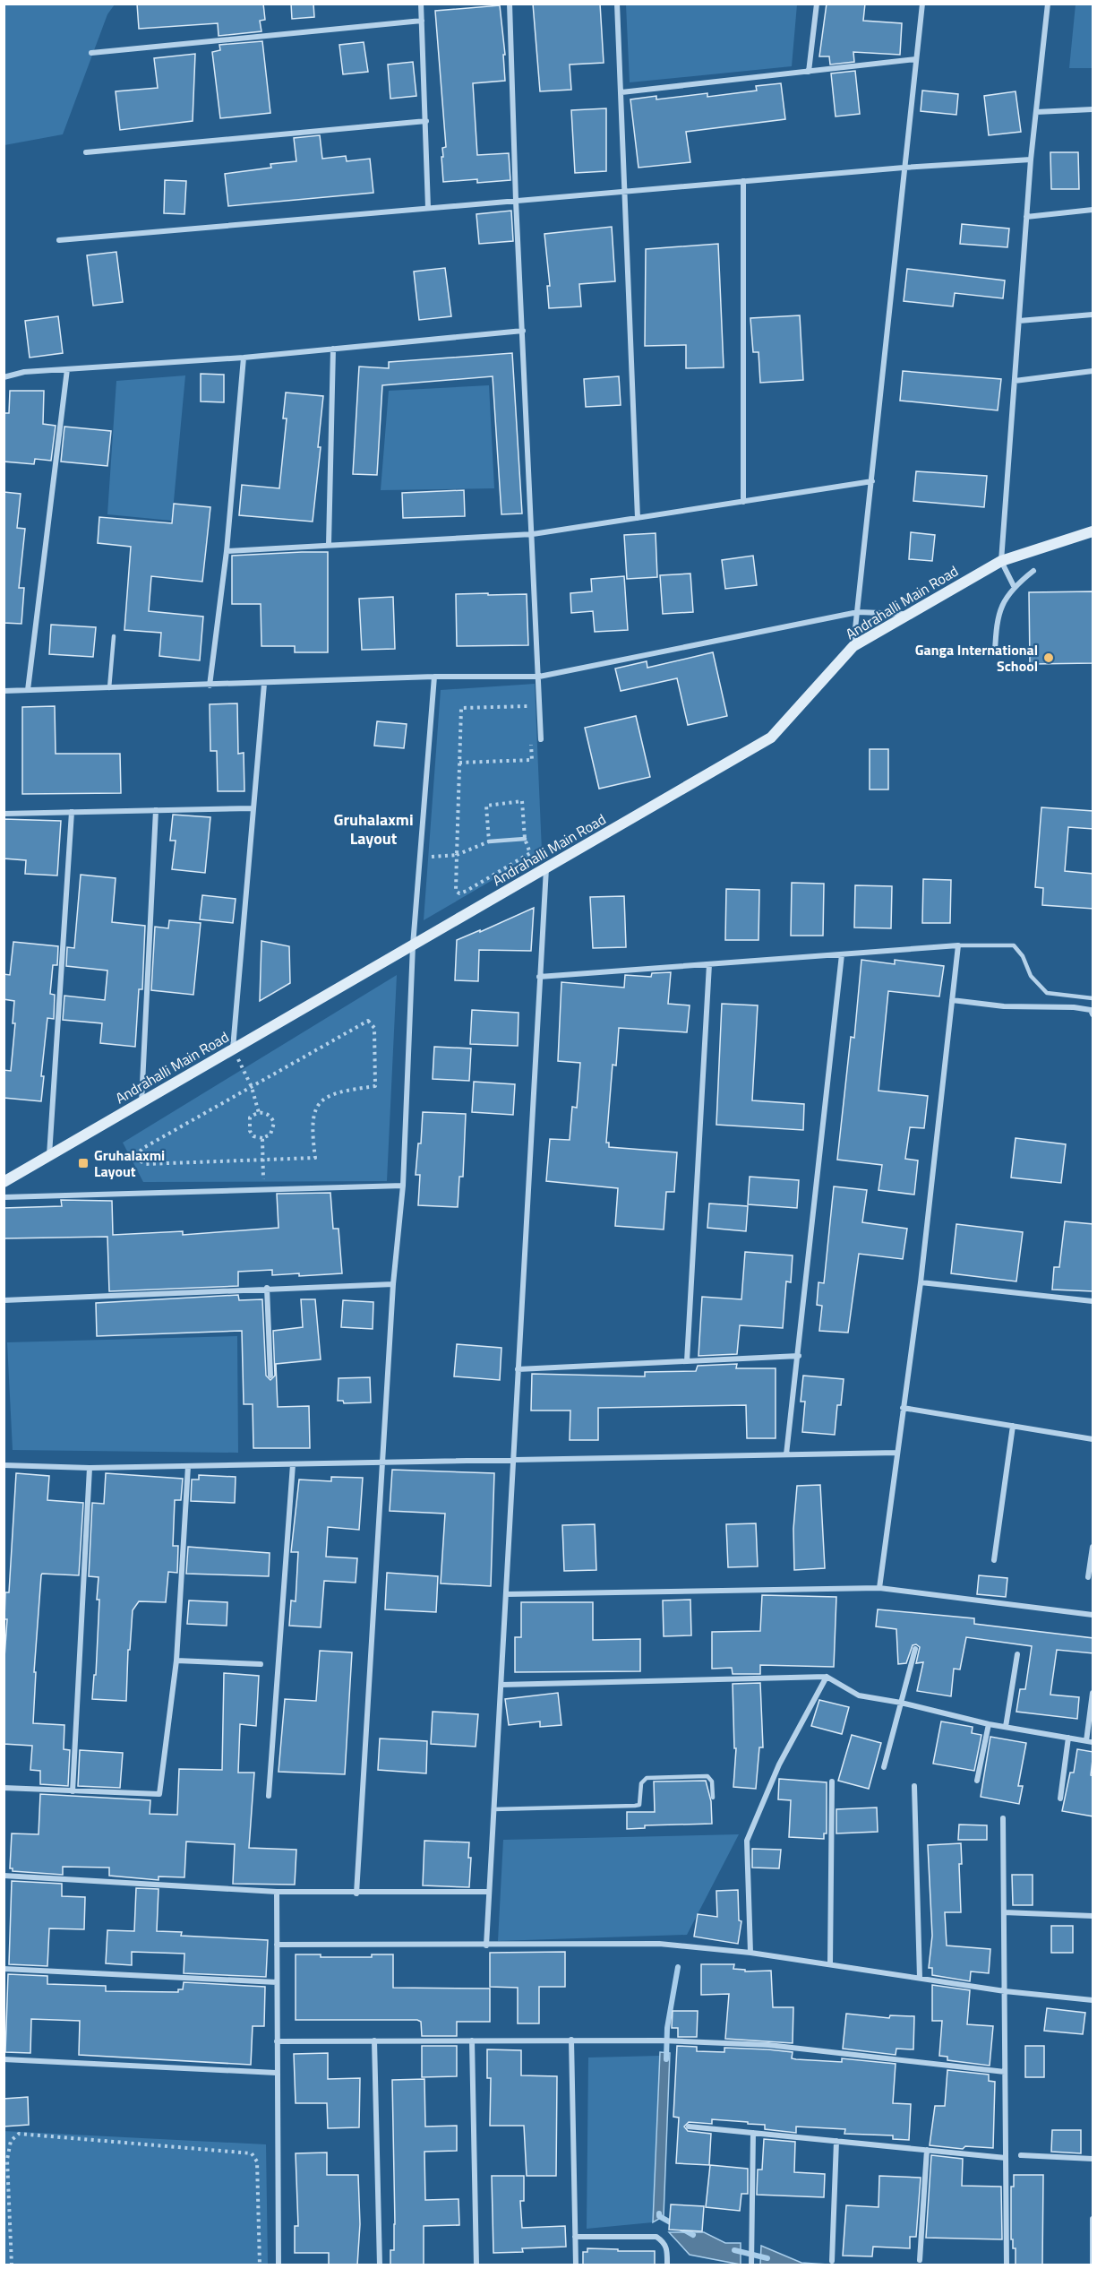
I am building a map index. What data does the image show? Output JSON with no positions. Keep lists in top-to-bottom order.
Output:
{
  "streets": {
    "main road": ["Andrahalli Main Road"]
  },
  "districts": ["Gruhalaxmi Layout"],
  "places": {
    "other": ["Ganga International School"],
    "transit": ["Gruhalaxmi Layout"]
  }
}
